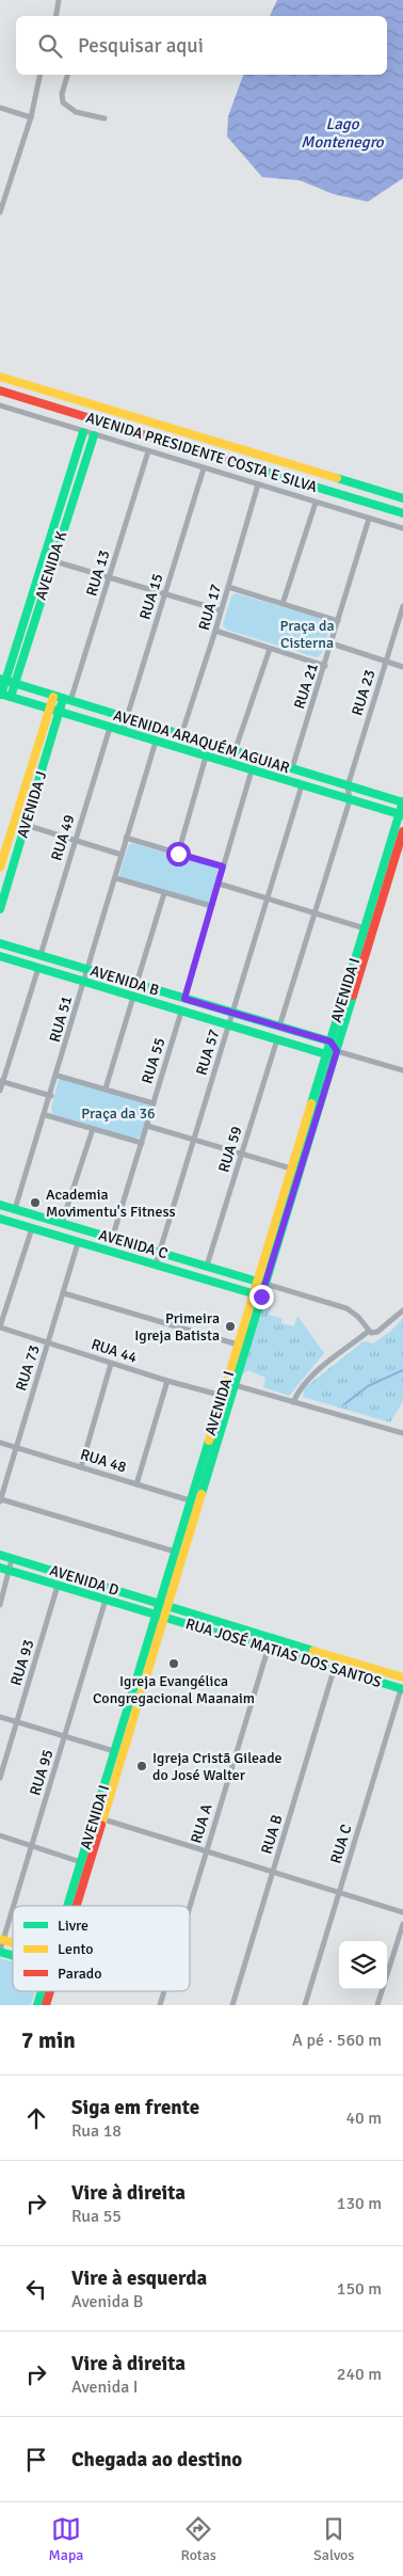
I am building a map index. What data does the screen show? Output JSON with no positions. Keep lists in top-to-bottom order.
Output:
{
  "streets": {
    "street": [
      "AVENIDA PRESIDENTE COSTA E SILVA",
      "AVENIDA K",
      "RUA 13",
      "RUA 15",
      "RUA 17",
      "RUA 21",
      "RUA 23",
      "AVENIDA ARAQUÉM AGUIAR",
      "AVENIDA J",
      "RUA 49",
      "AVENIDA B",
      "AVENIDA I",
      "RUA 51",
      "RUA 57",
      "RUA 55",
      "RUA 59",
      "AVENIDA C",
      "RUA 44",
      "RUA 73",
      "RUA 48",
      "AVENIDA D",
      "RUA JOSÉ MATIAS DOS SANTOS",
      "RUA 93",
      "RUA 95",
      "RUA A",
      "RUA B",
      "RUA C"
    ]
  },
  "crossings": [
    ["AVENIDA K", "AVENIDA ARAQUÉM AGUIAR"],
    ["RUA 13", "AVENIDA ARAQUÉM AGUIAR"],
    ["RUA 13", "AVENIDA J"],
    ["RUA 15", "AVENIDA ARAQUÉM AGUIAR"],
    ["RUA 17", "AVENIDA ARAQUÉM AGUIAR"],
    ["RUA 21", "AVENIDA ARAQUÉM AGUIAR"],
    ["RUA 23", "AVENIDA ARAQUÉM AGUIAR"],
    ["AVENIDA ARAQUÉM AGUIAR", "AVENIDA J"],
    ["AVENIDA ARAQUÉM AGUIAR", "RUA 49"],
    ["AVENIDA ARAQUÉM AGUIAR", "AVENIDA I"],
    ["AVENIDA ARAQUÉM AGUIAR", "RUA 51"],
    ["AVENIDA ARAQUÉM AGUIAR", "RUA 57"],
    ["RUA 49", "AVENIDA B"],
    ["AVENIDA B", "AVENIDA I"],
    ["AVENIDA B", "RUA 51"],
    ["AVENIDA B", "RUA 57"],
    ["AVENIDA B", "RUA 55"],
    ["AVENIDA B", "RUA 59"],
    ["AVENIDA I", "AVENIDA C"],
    ["AVENIDA I", "RUA 44"],
    ["AVENIDA I", "RUA 48"],
    ["AVENIDA I", "AVENIDA D"],
    ["AVENIDA I", "RUA JOSÉ MATIAS DOS SANTOS"],
    ["RUA 51", "AVENIDA C"],
    ["RUA 57", "AVENIDA C"],
    ["RUA 55", "AVENIDA C"],
    ["RUA 59", "AVENIDA C"],
    ["AVENIDA C", "RUA 73"],
    ["RUA 44", "RUA 73"],
    ["RUA 73", "RUA 48"],
    ["AVENIDA D", "RUA JOSÉ MATIAS DOS SANTOS"],
    ["AVENIDA D", "RUA 93"],
    ["AVENIDA D", "RUA 95"],
    ["RUA JOSÉ MATIAS DOS SANTOS", "RUA A"],
    ["RUA JOSÉ MATIAS DOS SANTOS", "RUA B"],
    ["RUA JOSÉ MATIAS DOS SANTOS", "RUA C"]
  ],
  "water": ["Lago Montenegro"],
  "parks": ["Praça da Cisterna", "Praça da 36"],
  "places": [
    "Academia Movimentu's Fitness",
    "Primeira Igreja Batista",
    "Igreja Evangélica Congregacional Maanaim",
    "Igreja Cristã Gileade do José Walter"
  ],
  "legend": ["Livre", "Lento", "Parado"],
  "page": {
    "search": "Pesquisar aqui",
    "heading": ["7 min", "A pé · 560 m"],
    "list": [
      ["Siga em frente", "Rua 18", "40 m"],
      ["Vire à direita", "Rua 55", "130 m"],
      ["Vire à esquerda", "Avenida B", "150 m"],
      ["Vire à direita", "Avenida I", "240 m"],
      "Chegada ao destino"
    ],
    "nav": ["Mapa", "Rotas", "Salvos"]
  }
}
